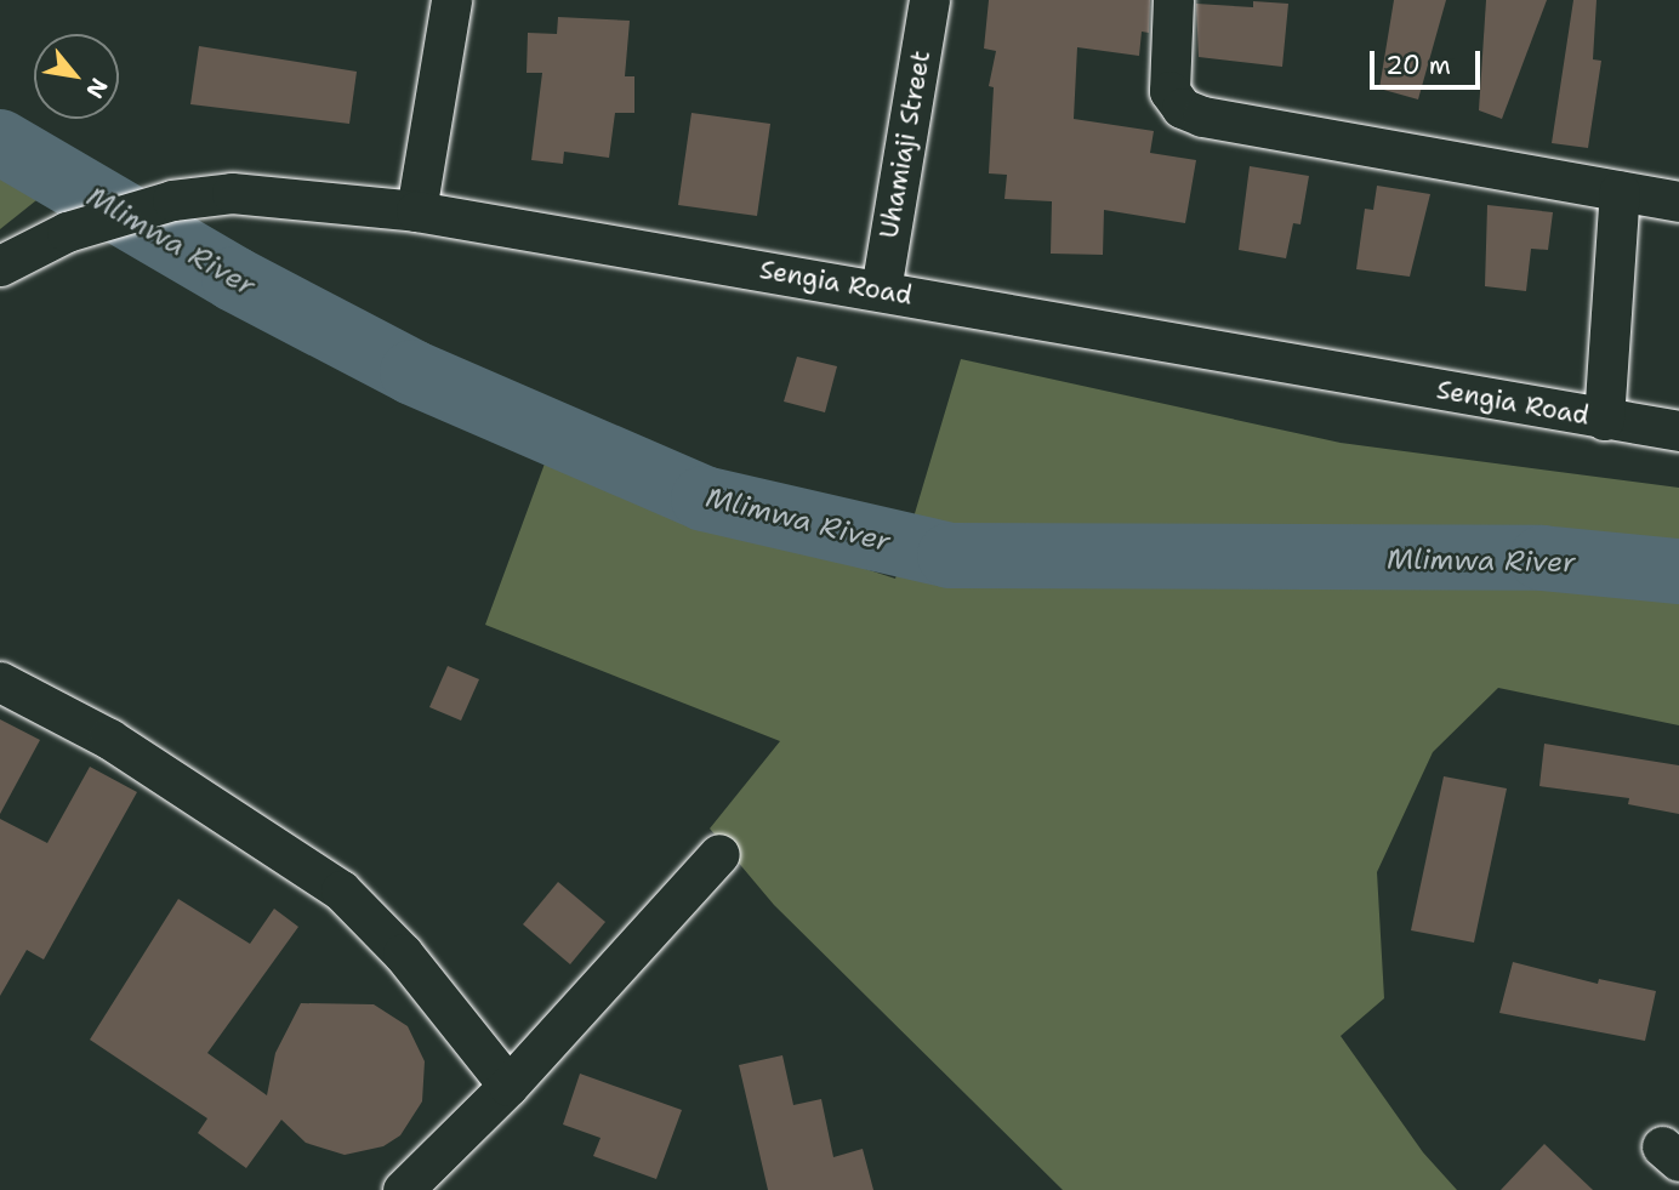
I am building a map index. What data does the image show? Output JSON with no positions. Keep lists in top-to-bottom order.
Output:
{
  "streets": {
    "street": ["Uhamiaji Street", "Sengia Road"]
  },
  "crossings": [
    ["Uhamiaji Street", "Sengia Road"]
  ],
  "water": ["Mlimwa River"],
  "scale_bar": "20 m",
  "north": "bottom right"
}
